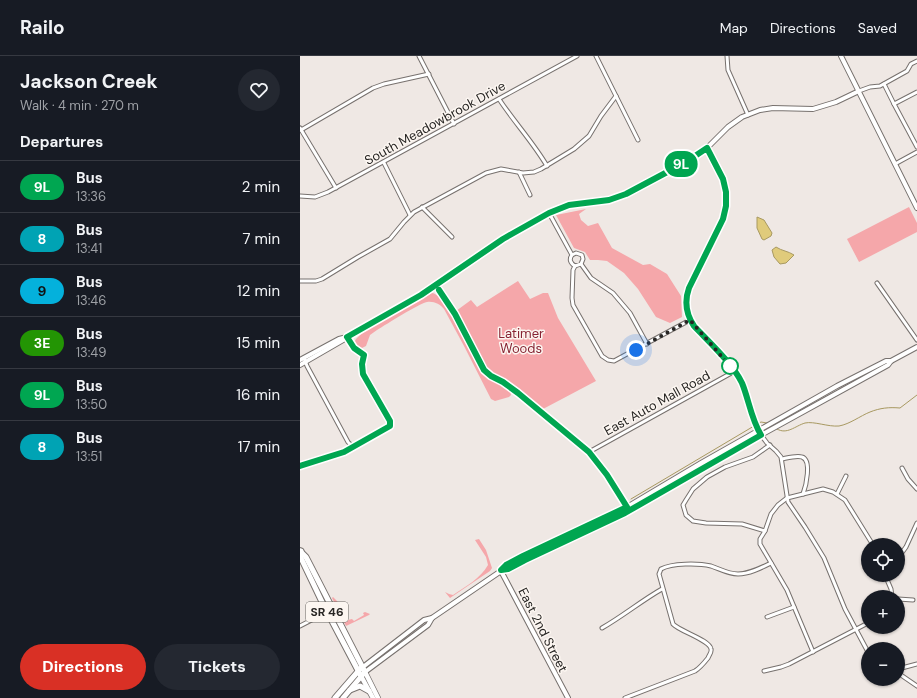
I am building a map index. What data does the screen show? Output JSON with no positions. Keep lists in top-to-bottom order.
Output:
{
  "streets": {
    "highway": ["SR 46"],
    "street": ["South Meadowbrook Drive", "East Auto Mall Road", "East 2nd Street"]
  },
  "parks": ["Latimer Woods"],
  "lines": ["bus line 9L"],
  "page": {
    "header": "Railo",
    "nav": ["Map", "Directions", "Saved"],
    "heading": [
      ["Jackson Creek", "Walk · 4 min · 270 m"],
      "Departures"
    ],
    "on_map": "9L",
    "list": [
      {
        "mark": "9L",
        "name": "Bus",
        "note": "13:36",
        "value": "2 min"
      },
      {
        "mark": "8",
        "name": "Bus",
        "note": "13:41",
        "value": "7 min"
      },
      {
        "mark": "9",
        "name": "Bus",
        "note": "13:46",
        "value": "12 min"
      },
      {
        "mark": "3E",
        "name": "Bus",
        "note": "13:49",
        "value": "15 min"
      },
      {
        "mark": "9L",
        "name": "Bus",
        "note": "13:50",
        "value": "16 min"
      },
      {
        "mark": "8",
        "name": "Bus",
        "note": "13:51",
        "value": "17 min"
      }
    ],
    "map_buttons": ["+", "−"],
    "buttons": ["Directions", "Tickets"]
  }
}
